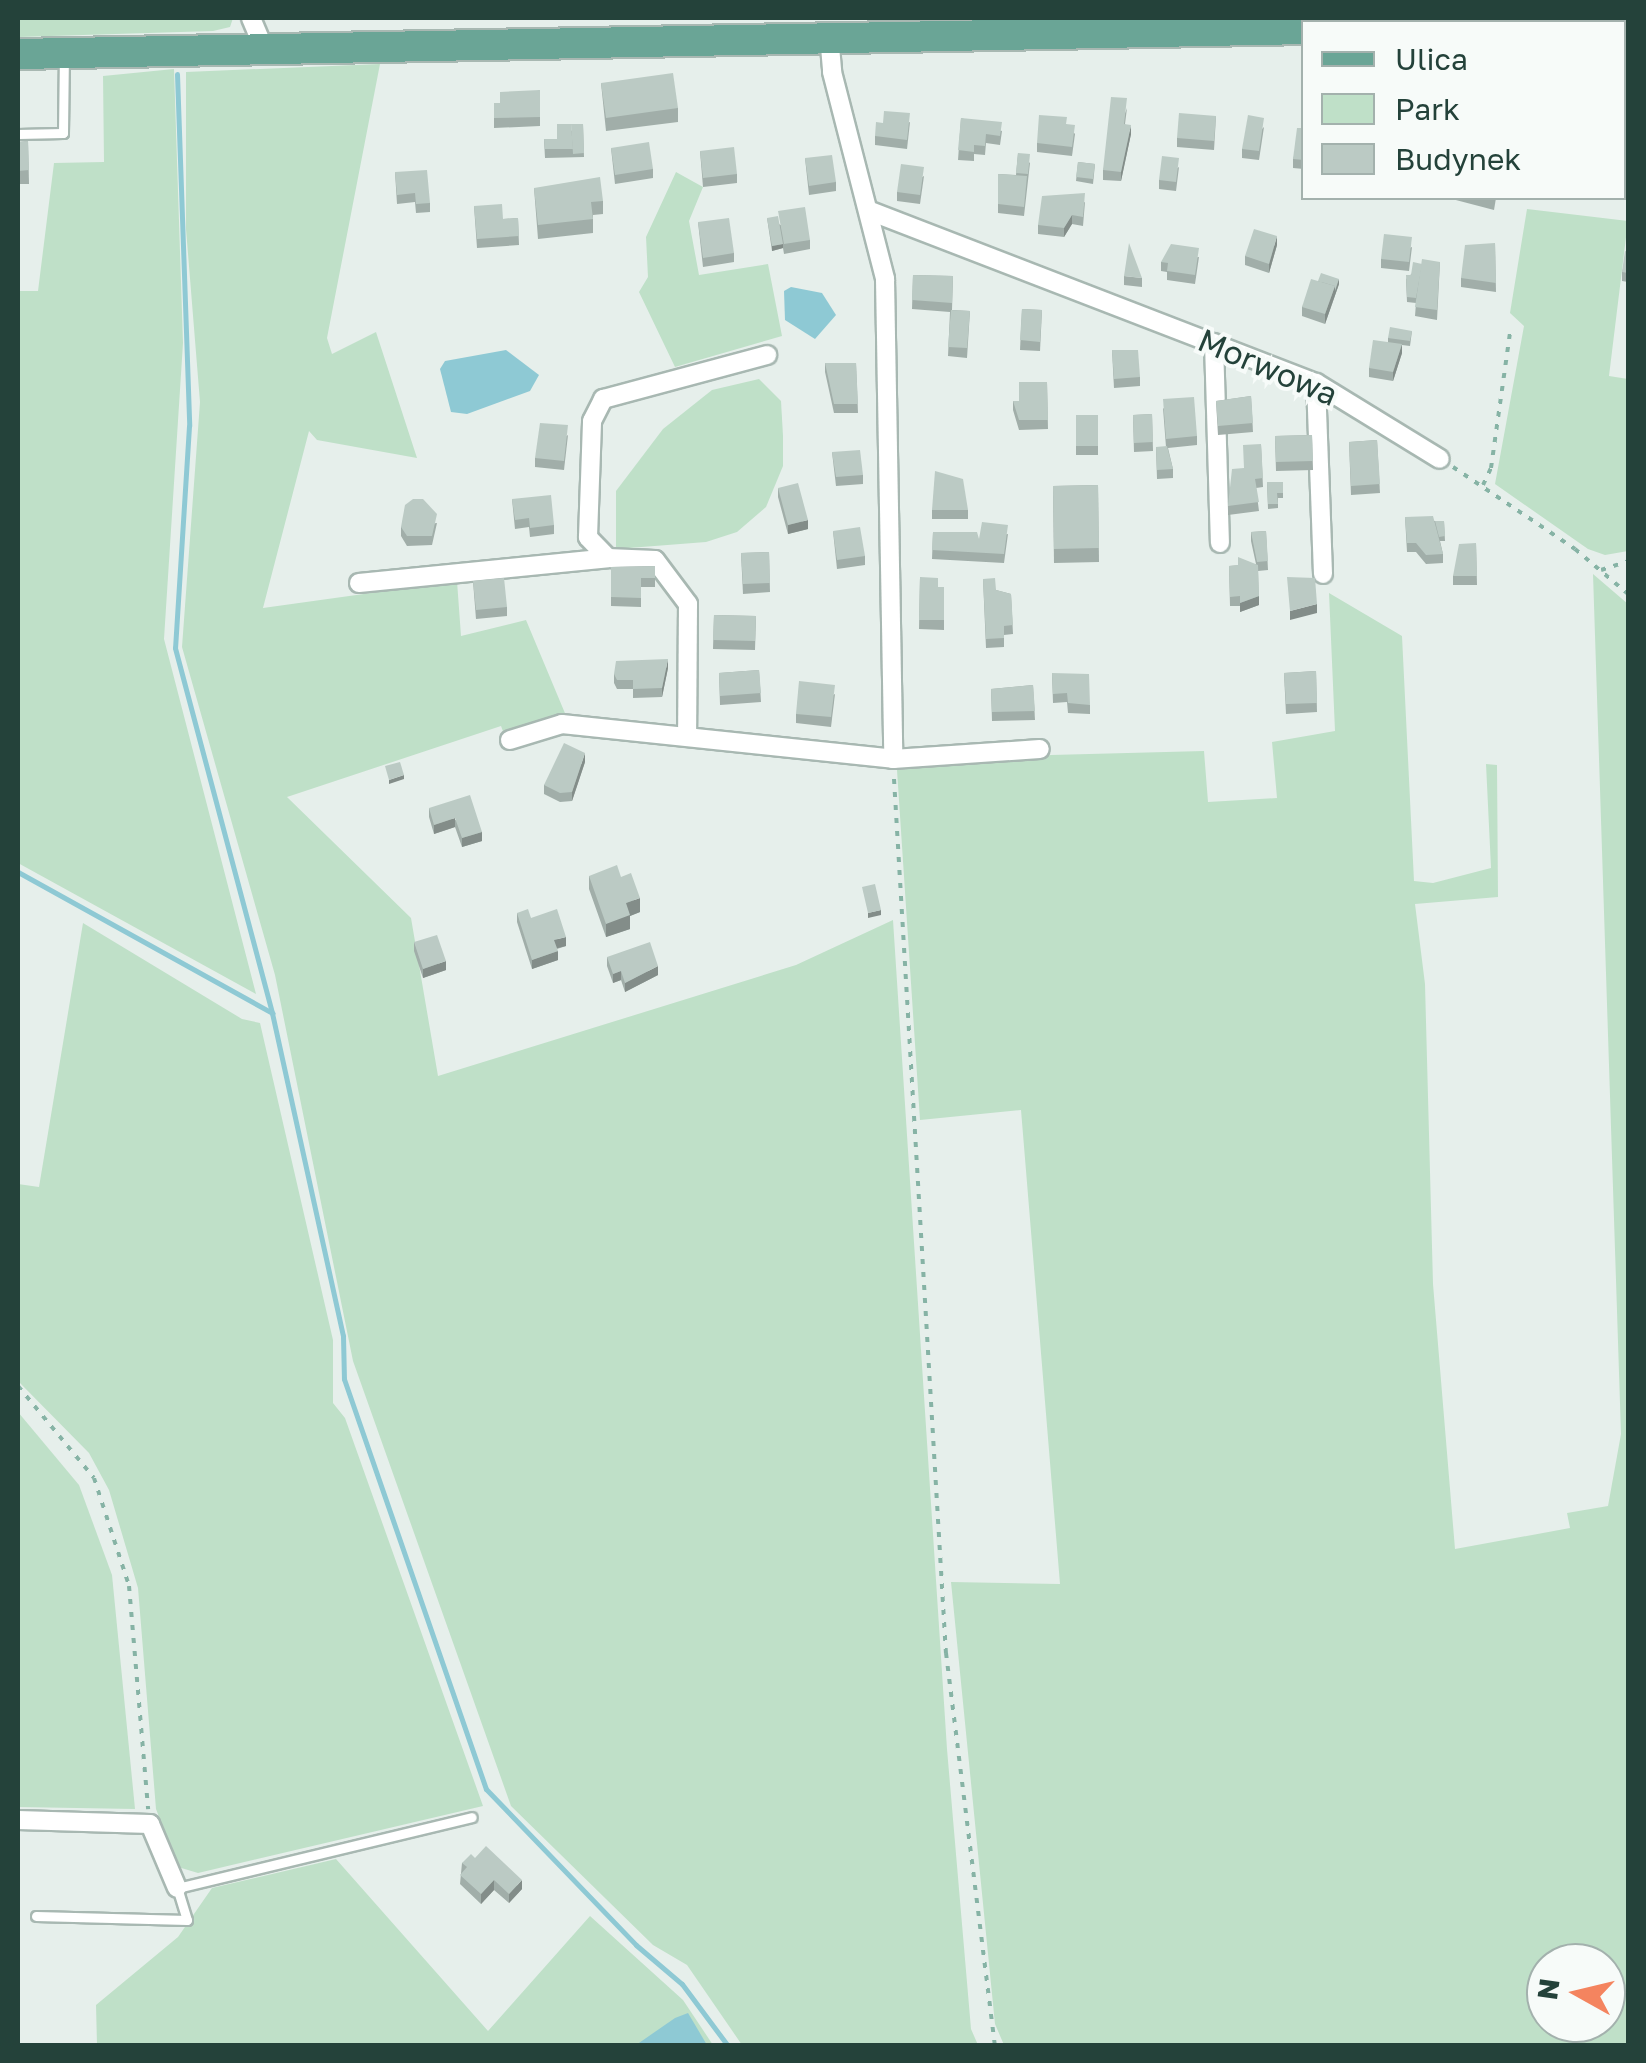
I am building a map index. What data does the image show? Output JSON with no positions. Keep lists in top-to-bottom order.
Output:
{
  "streets": {
    "street": ["Morwowa"]
  },
  "legend": ["Ulica", "Park", "Budynek"],
  "north": "left"
}
